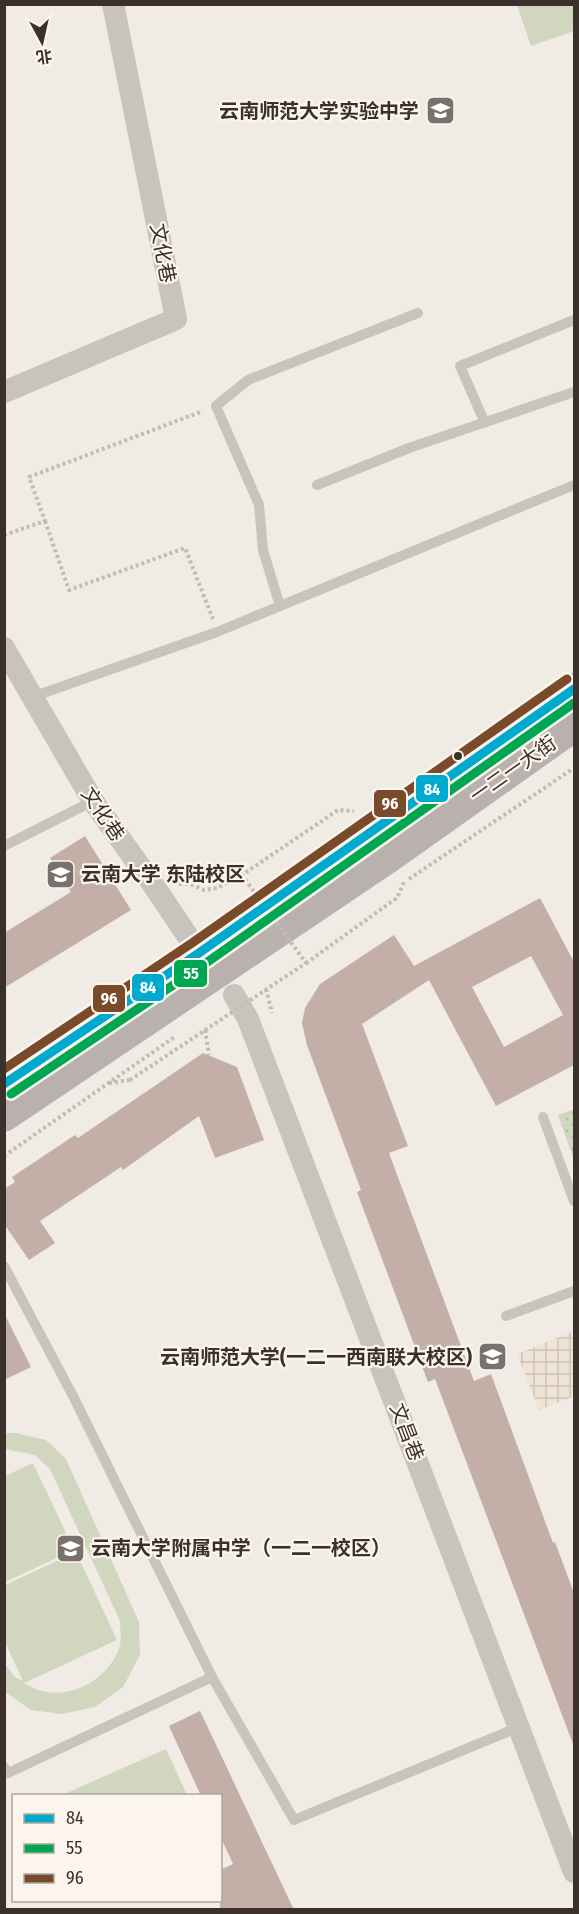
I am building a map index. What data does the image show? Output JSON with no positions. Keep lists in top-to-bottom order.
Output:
{
  "streets": {
    "main road": ["一二一大街"],
    "street": ["文化巷", "文昌巷"]
  },
  "crossings": [
    ["文化巷", "一二一大街"],
    ["文化巷", "文昌巷"],
    ["一二一大街", "文昌巷"]
  ],
  "places": {
    "school or university": [
      "云南师范大学实验中学",
      "云南大学 东陆校区",
      "云南师范大学(一二一西南联大校区)",
      "云南大学附属中学（一二一校区）"
    ]
  },
  "lines": ["transit line 96", "transit line 84", "transit line 55"],
  "legend": ["84", "55", "96"],
  "north": "bottom"
}
